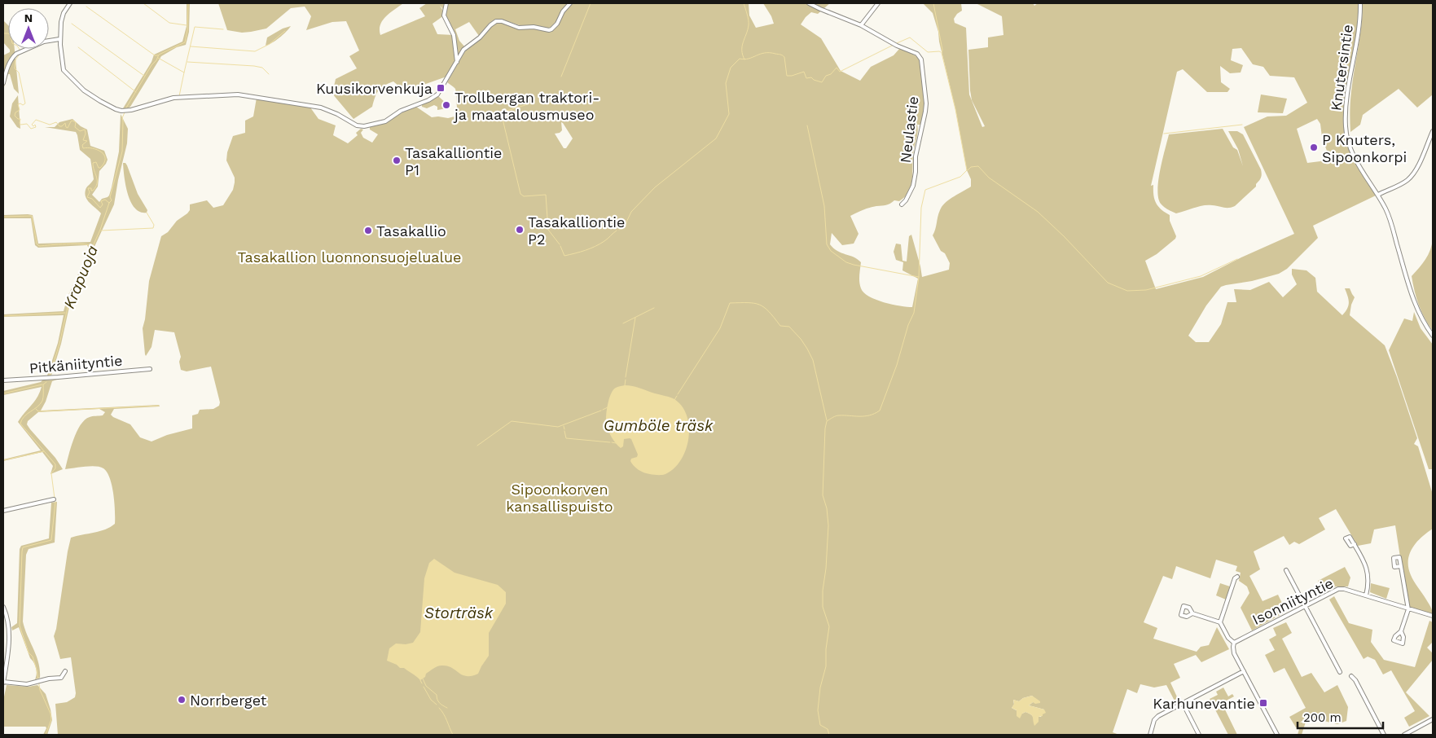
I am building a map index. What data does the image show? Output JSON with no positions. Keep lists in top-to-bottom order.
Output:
{
  "streets": {
    "street": [
      "Knutersintie",
      "Neulastie",
      "Pitkäniityntie",
      "Isonniityntie"
    ]
  },
  "water": ["Krapuoja", "Gumböle träsk", "Storträsk"],
  "parks": ["Tasakallion luonnonsuojelualue", "Sipoonkorven kansallispuisto"],
  "places": {
    "transit": ["Kuusikorvenkuja", "Karhunevantie"],
    "other": [
      "Trollbergan traktori- ja maatalousmuseo",
      "P Knuters, Sipoonkorpi",
      "Tasakalliontie P1",
      "Tasakalliontie P2",
      "Tasakallio",
      "Norrberget"
    ]
  },
  "scale_bar": "200 m",
  "north": "top"
}
